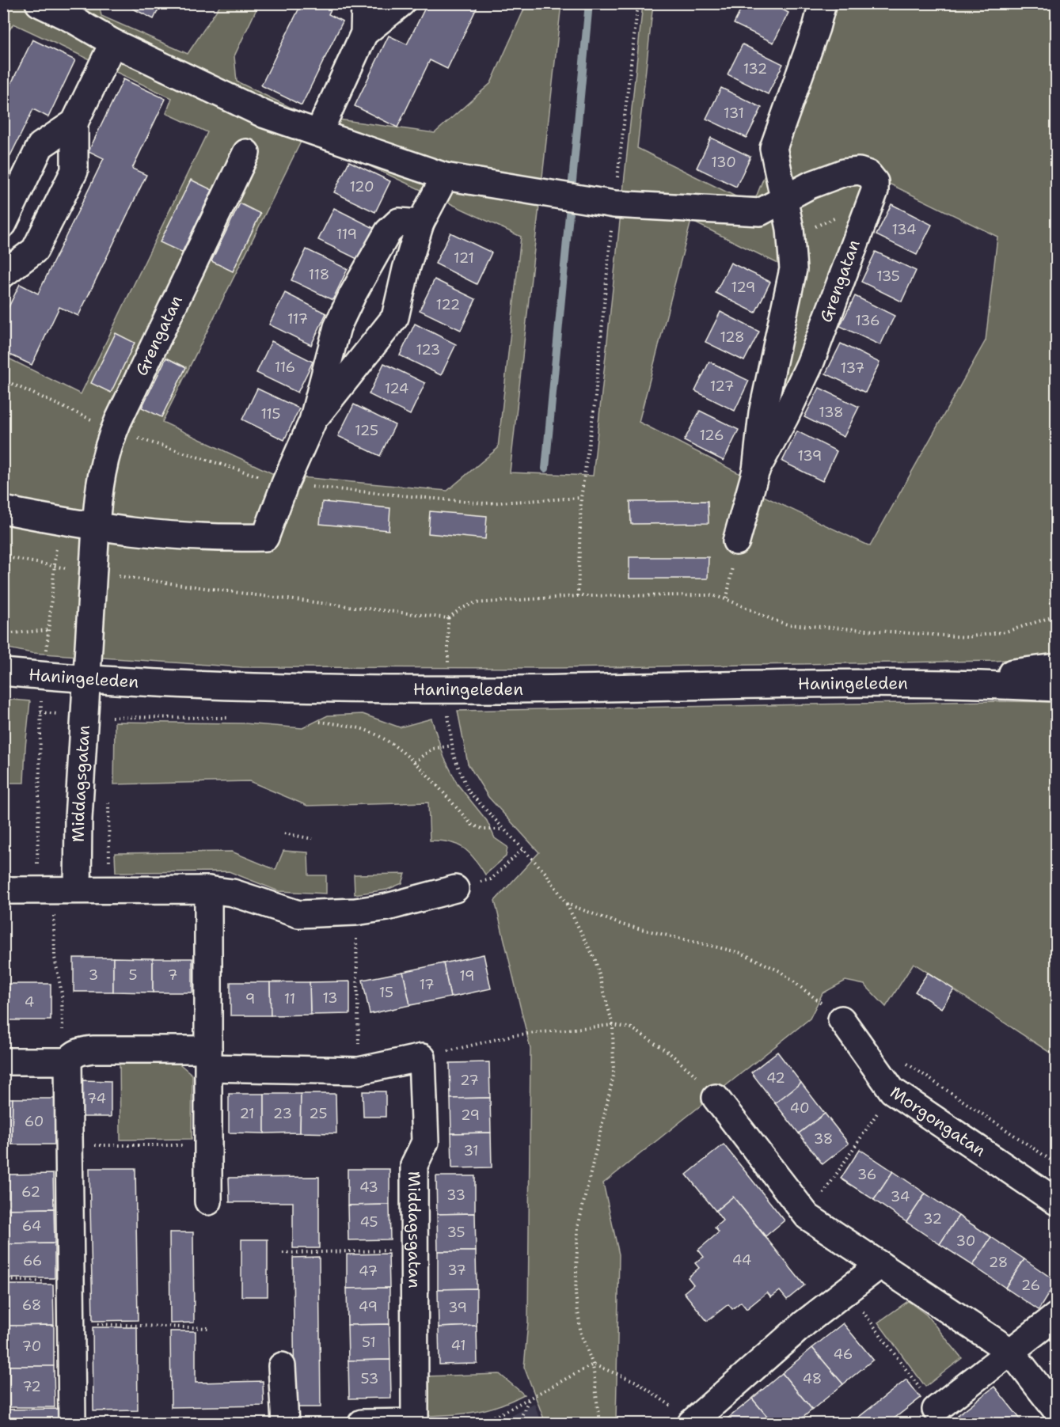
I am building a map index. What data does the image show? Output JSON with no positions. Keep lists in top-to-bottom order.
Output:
{
  "streets": {
    "street": [
      "Grengatan",
      "Haningeleden",
      "Middagsgatan",
      "Morgongatan"
    ]
  },
  "crossings": [
    ["Grengatan", "Haningeleden"],
    ["Grengatan", "Middagsgatan"],
    ["Haningeleden", "Middagsgatan"]
  ],
  "house_numbers": [
    "132",
    "131",
    "130",
    "120",
    "134",
    "119",
    "121",
    "118",
    "135",
    "129",
    "122",
    "117",
    "136",
    "128",
    "123",
    "116",
    "137",
    "127",
    "124",
    "138",
    "115",
    "125",
    "126",
    "139",
    "3",
    "5",
    "7",
    "19",
    "17",
    "15",
    "13",
    "9",
    "11",
    "4",
    "42",
    "27",
    "74",
    "40",
    "21",
    "23",
    "25",
    "29",
    "60",
    "38",
    "31",
    "36",
    "43",
    "62",
    "33",
    "34",
    "32",
    "45",
    "64",
    "35",
    "30",
    "44",
    "66",
    "28",
    "37",
    "47",
    "26",
    "68",
    "49",
    "39",
    "51",
    "41",
    "70",
    "46",
    "53",
    "48",
    "72"
  ]
}
